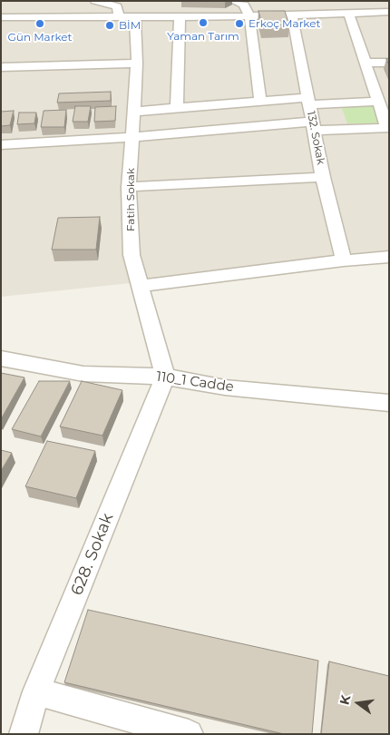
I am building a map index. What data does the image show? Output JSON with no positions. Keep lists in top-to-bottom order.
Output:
{
  "streets": {
    "street": [
      "132. Sokak",
      "Fatih Sokak",
      "110_1 Cadde",
      "628. Sokak"
    ]
  },
  "crossings": [
    ["Fatih Sokak", "110_1 Cadde"],
    ["Fatih Sokak", "628. Sokak"],
    ["110_1 Cadde", "628. Sokak"]
  ],
  "places": [
    "Yaman Tarım",
    "Gün Market",
    "Erkoç Market",
    "BİM"
  ],
  "north": "left"
}
